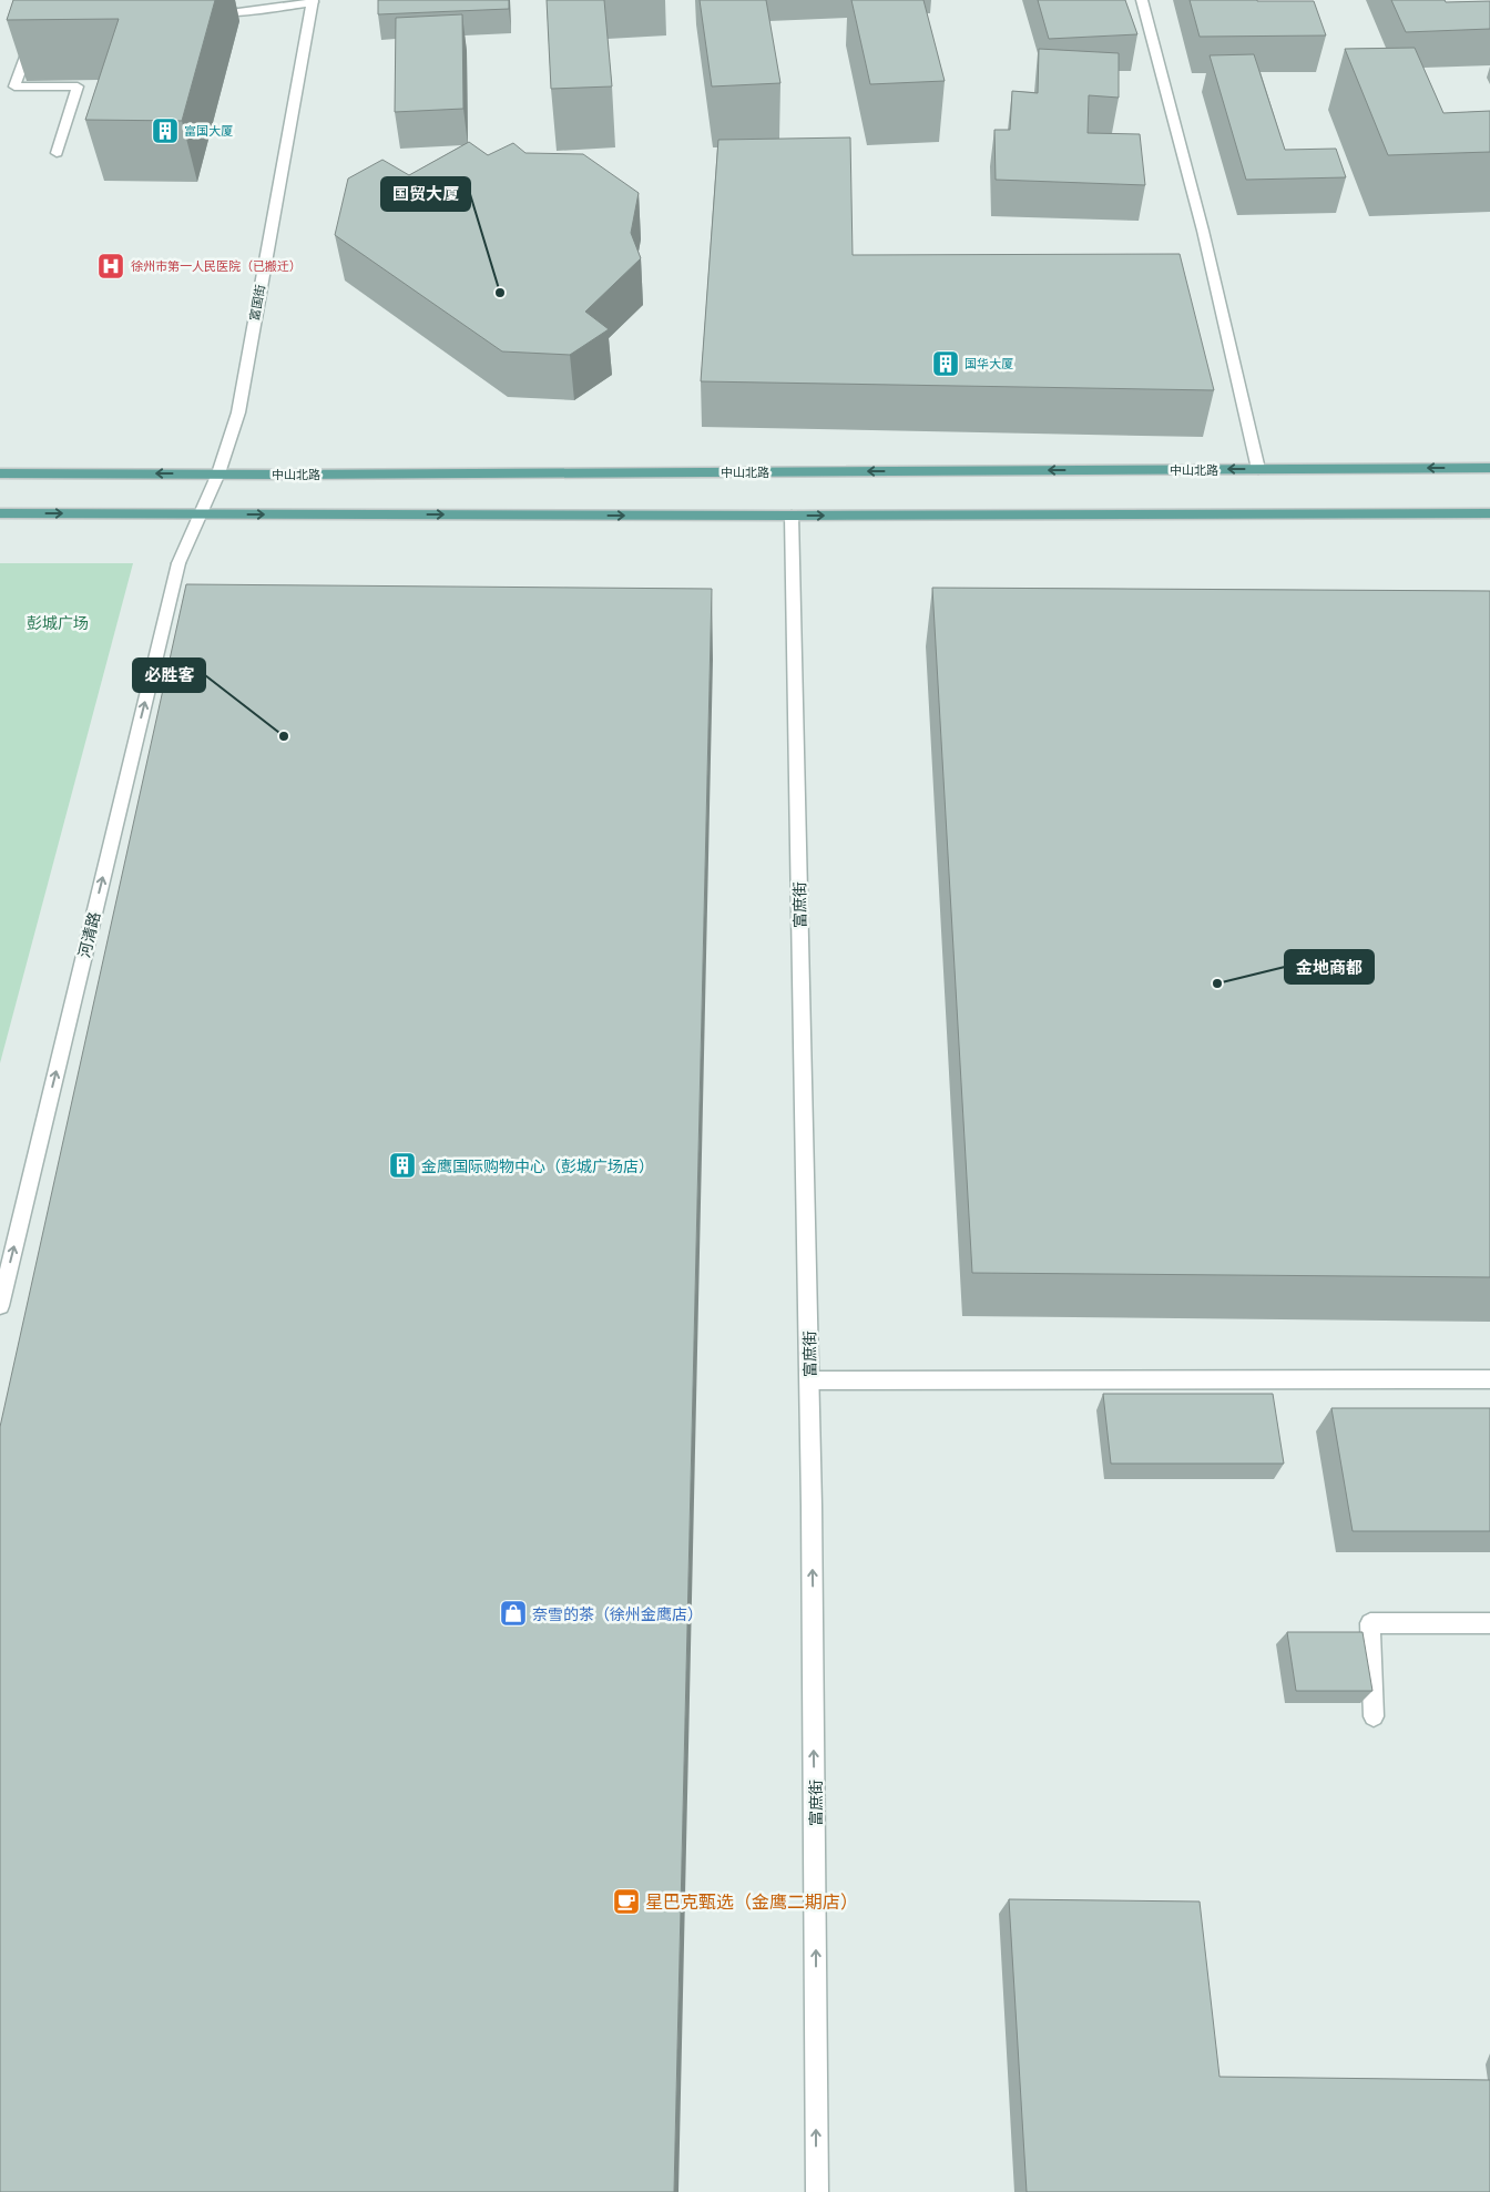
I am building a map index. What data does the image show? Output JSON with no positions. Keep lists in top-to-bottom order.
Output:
{
  "streets": {
    "main road": ["中山北路"],
    "street": ["富国街", "富庶街", "河清路"]
  },
  "crossings": [
    ["富国街", "中山北路"],
    ["富国街", "河清路"]
  ],
  "one_way": ["富庶街", "河清路"],
  "parks": ["彭城广场"],
  "places": {
    "building": ["富国大厦", "国华大厦", "金鹰国际购物中心（彭城广场店）"],
    "hospital": ["徐州市第一人民医院（已搬迁）"],
    "other": ["国贸大厦", "必胜客", "金地商都"],
    "shop": ["奈雪的茶（徐州金鹰店）"],
    "cafe": ["星巴克甄选（金鹰二期店）"]
  }
}
